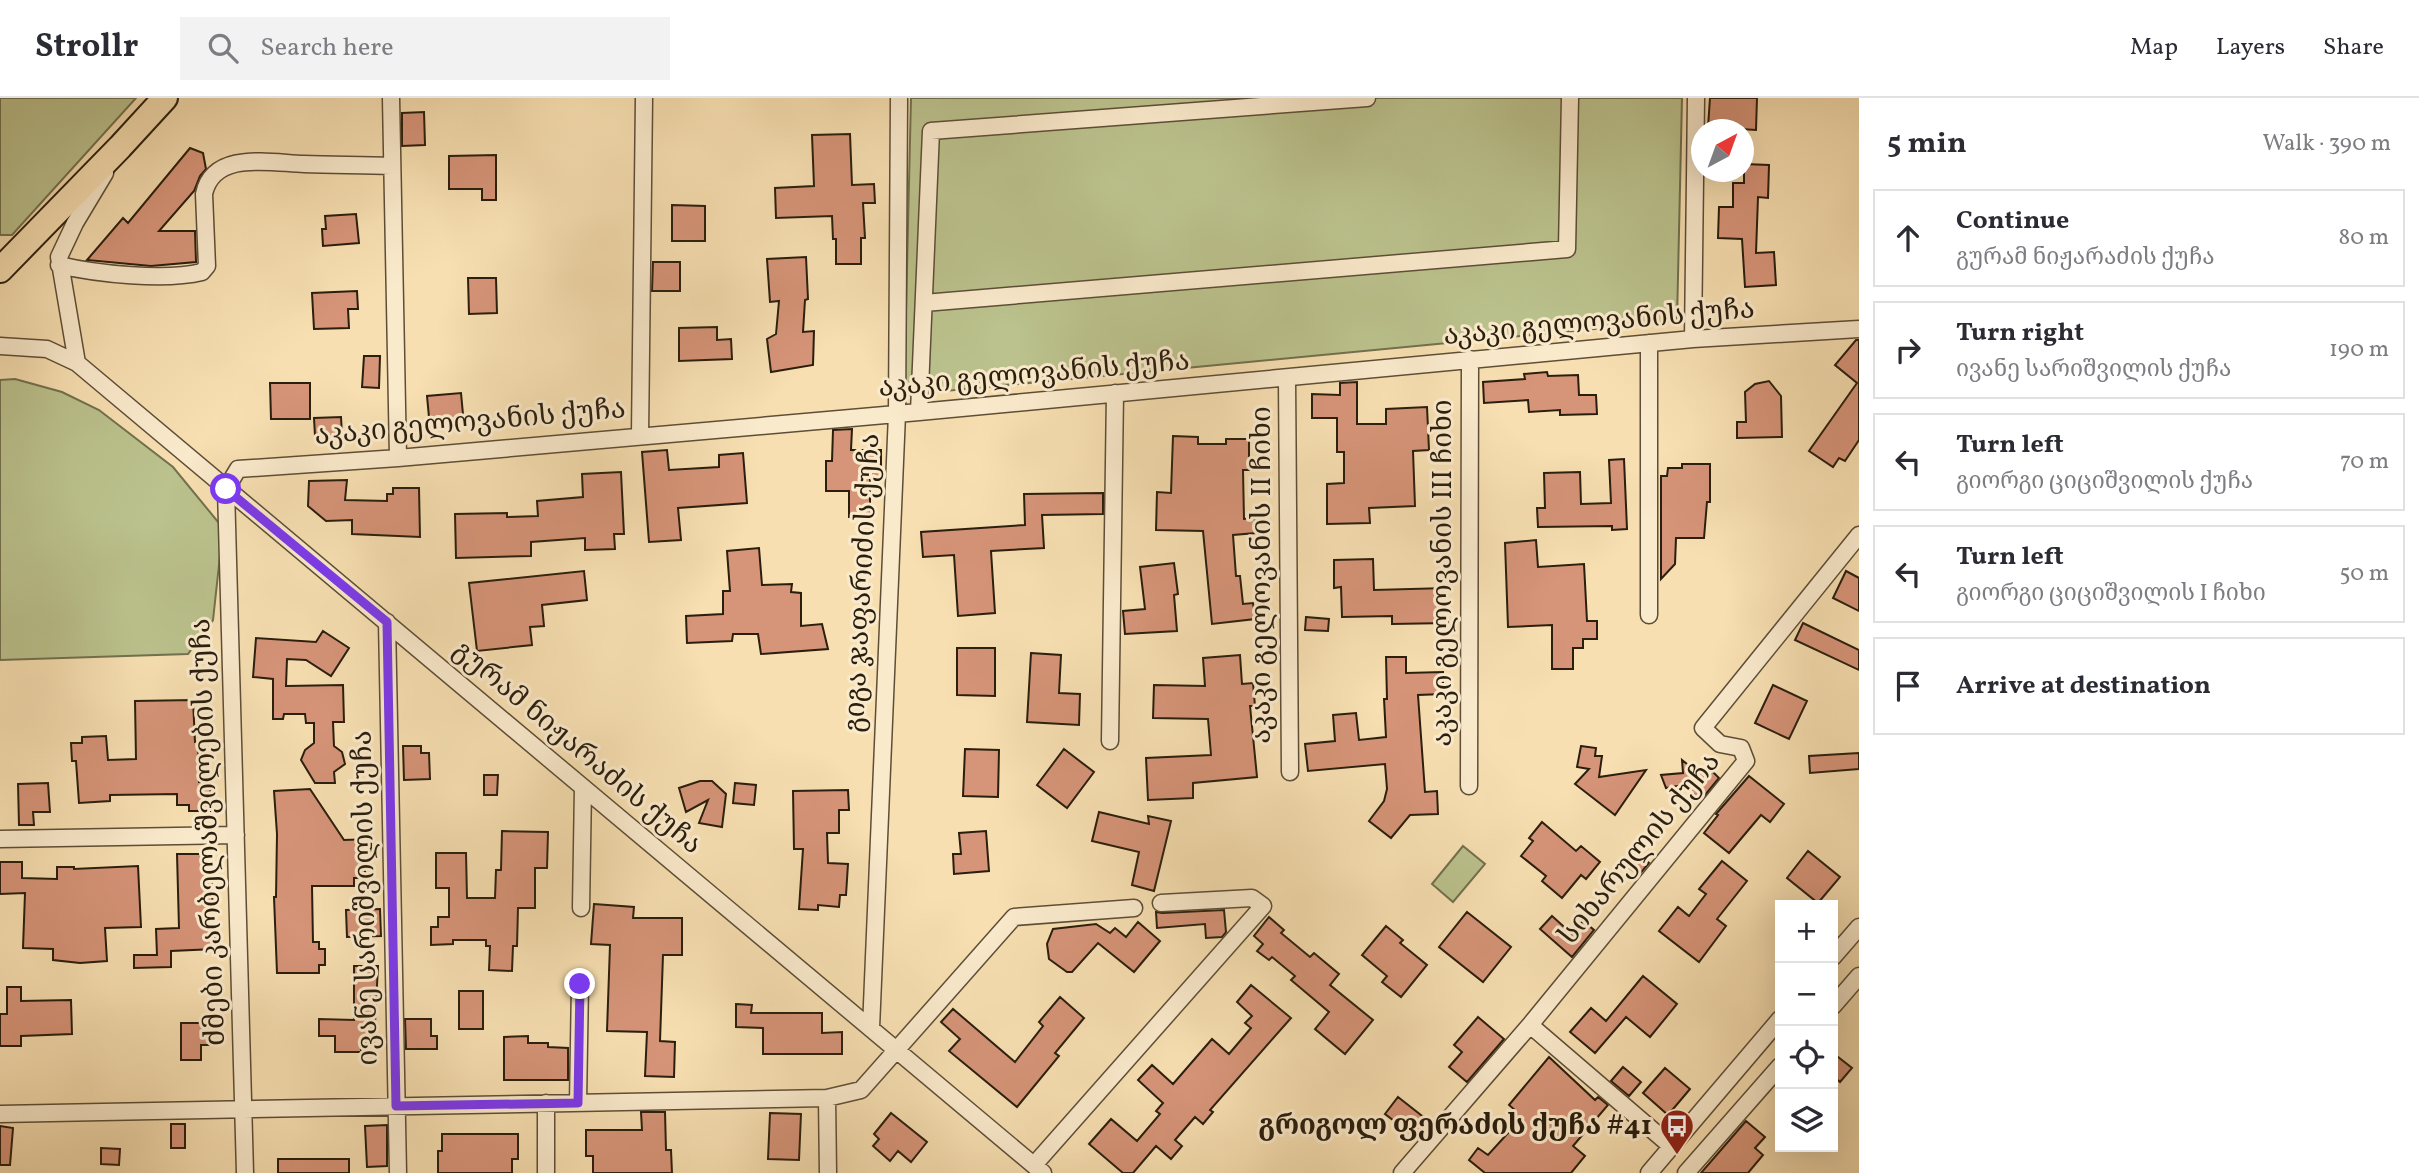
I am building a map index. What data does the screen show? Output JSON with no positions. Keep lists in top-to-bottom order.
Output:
{
  "streets": {
    "street": [
      "აკაკი გელოვანის ქუჩა",
      "აკაკი გელოვანის III ჩიხი",
      "აკაკი გელოვანის II ჩიხი",
      "გიგა ჯაფარიძის ქუჩა",
      "გურამ ნიჟარაძის ქუჩა",
      "ძმები კარბელაშვილების ქუჩა",
      "სიხარულის ქუჩა",
      "ივანე სარიშვილის ქუჩა"
    ]
  },
  "crossings": [
    ["აკაკი გელოვანის ქუჩა", "აკაკი გელოვანის III ჩიხი"],
    ["აკაკი გელოვანის ქუჩა", "აკაკი გელოვანის II ჩიხი"],
    ["აკაკი გელოვანის ქუჩა", "გიგა ჯაფარიძის ქუჩა"],
    ["აკაკი გელოვანის ქუჩა", "გურამ ნიჟარაძის ქუჩა"],
    ["აკაკი გელოვანის ქუჩა", "ძმები კარბელაშვილების ქუჩა"],
    ["გიგა ჯაფარიძის ქუჩა", "გურამ ნიჟარაძის ქუჩა"],
    ["გურამ ნიჟარაძის ქუჩა", "ძმები კარბელაშვილების ქუჩა"],
    ["გურამ ნიჟარაძის ქუჩა", "ივანე სარიშვილის ქუჩა"]
  ],
  "places": {
    "bus stop": ["გრიგოლ ფერაძის ქუჩა #41"]
  },
  "north": "top right",
  "page": {
    "header": "Strollr",
    "search": "Search here",
    "nav": ["Map", "Layers", "Share"],
    "heading": ["5 min", "Walk · 390 m"],
    "list": [
      ["Continue", "გურამ ნიჟარაძის ქუჩა", "80 m"],
      ["Turn right", "ივანე სარიშვილის ქუჩა", "190 m"],
      ["Turn left", "გიორგი ციციშვილის ქუჩა", "70 m"],
      ["Turn left", "გიორგი ციციშვილის I ჩიხი", "50 m"],
      "Arrive at destination"
    ],
    "map_buttons": ["+", "−"]
  }
}
